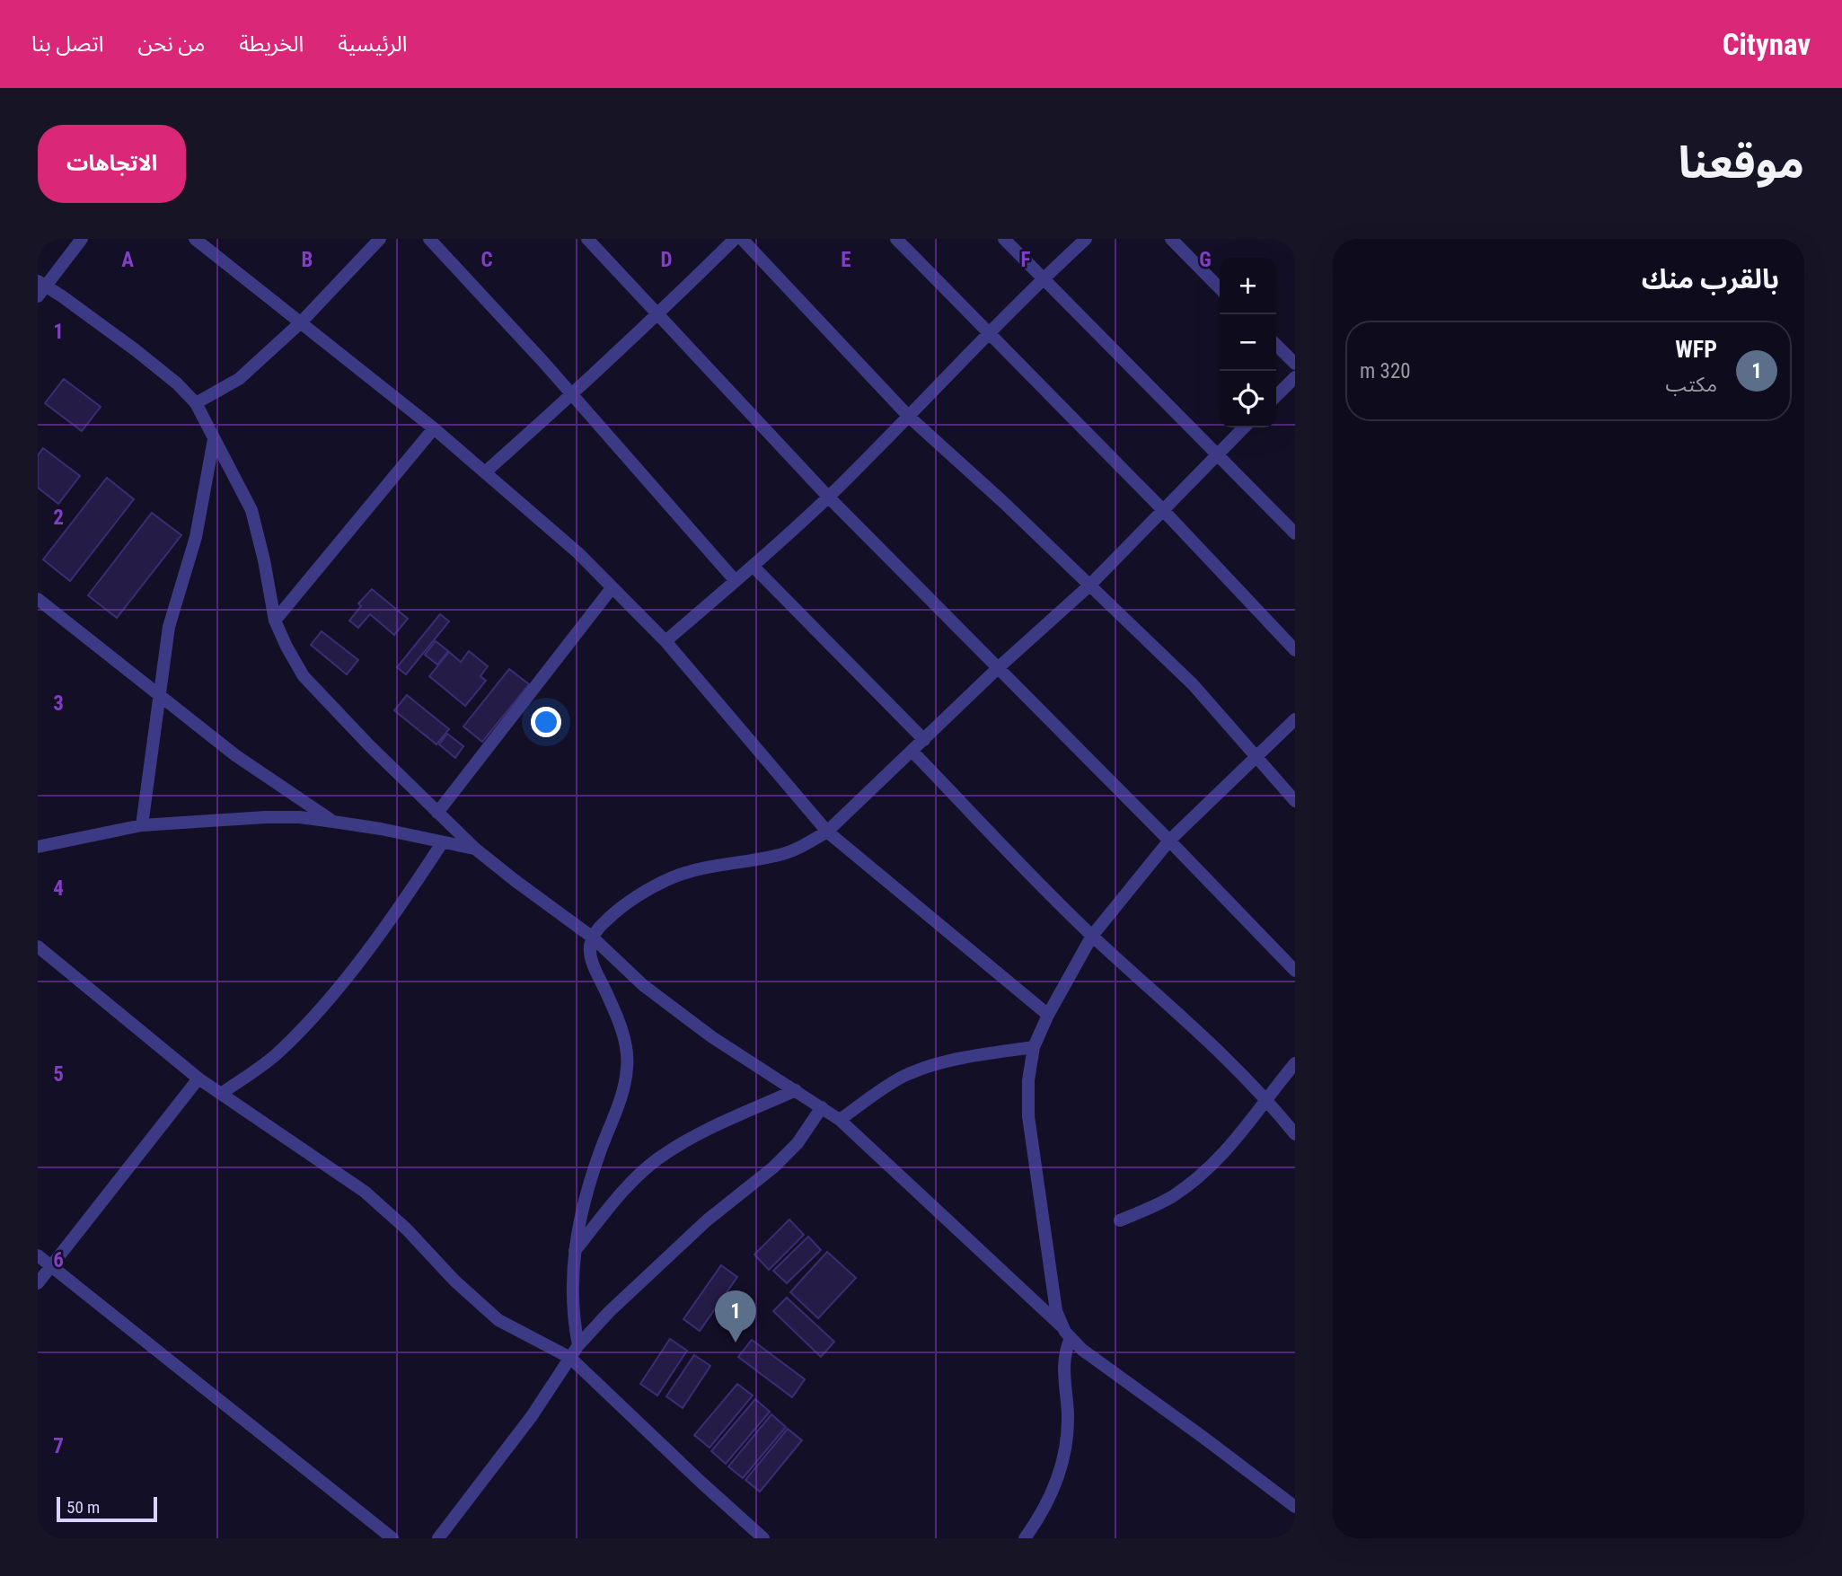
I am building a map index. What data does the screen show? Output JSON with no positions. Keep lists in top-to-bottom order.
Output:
{
  "scale_bar": "50 m",
  "page": {
    "header": "Citynav",
    "nav": [
      "الرئيسية",
      "الخريطة",
      "من نحن",
      "اتصل بنا"
    ],
    "title": "موقعنا",
    "buttons": "الاتجاهات",
    "heading": "بالقرب منك",
    "map_buttons": ["+", "−"],
    "list": [
      {
        "mark": "1",
        "name": "WFP",
        "note": "مكتب",
        "value": "320 m"
      }
    ],
    "pins": "1",
    "scale": "50 m"
  },
  "grid": {
    "columns": [
      "A",
      "B",
      "C",
      "D",
      "E",
      "F",
      "G"
    ],
    "rows": [
      "1",
      "2",
      "3",
      "4",
      "5",
      "6",
      "7"
    ]
  }
}
